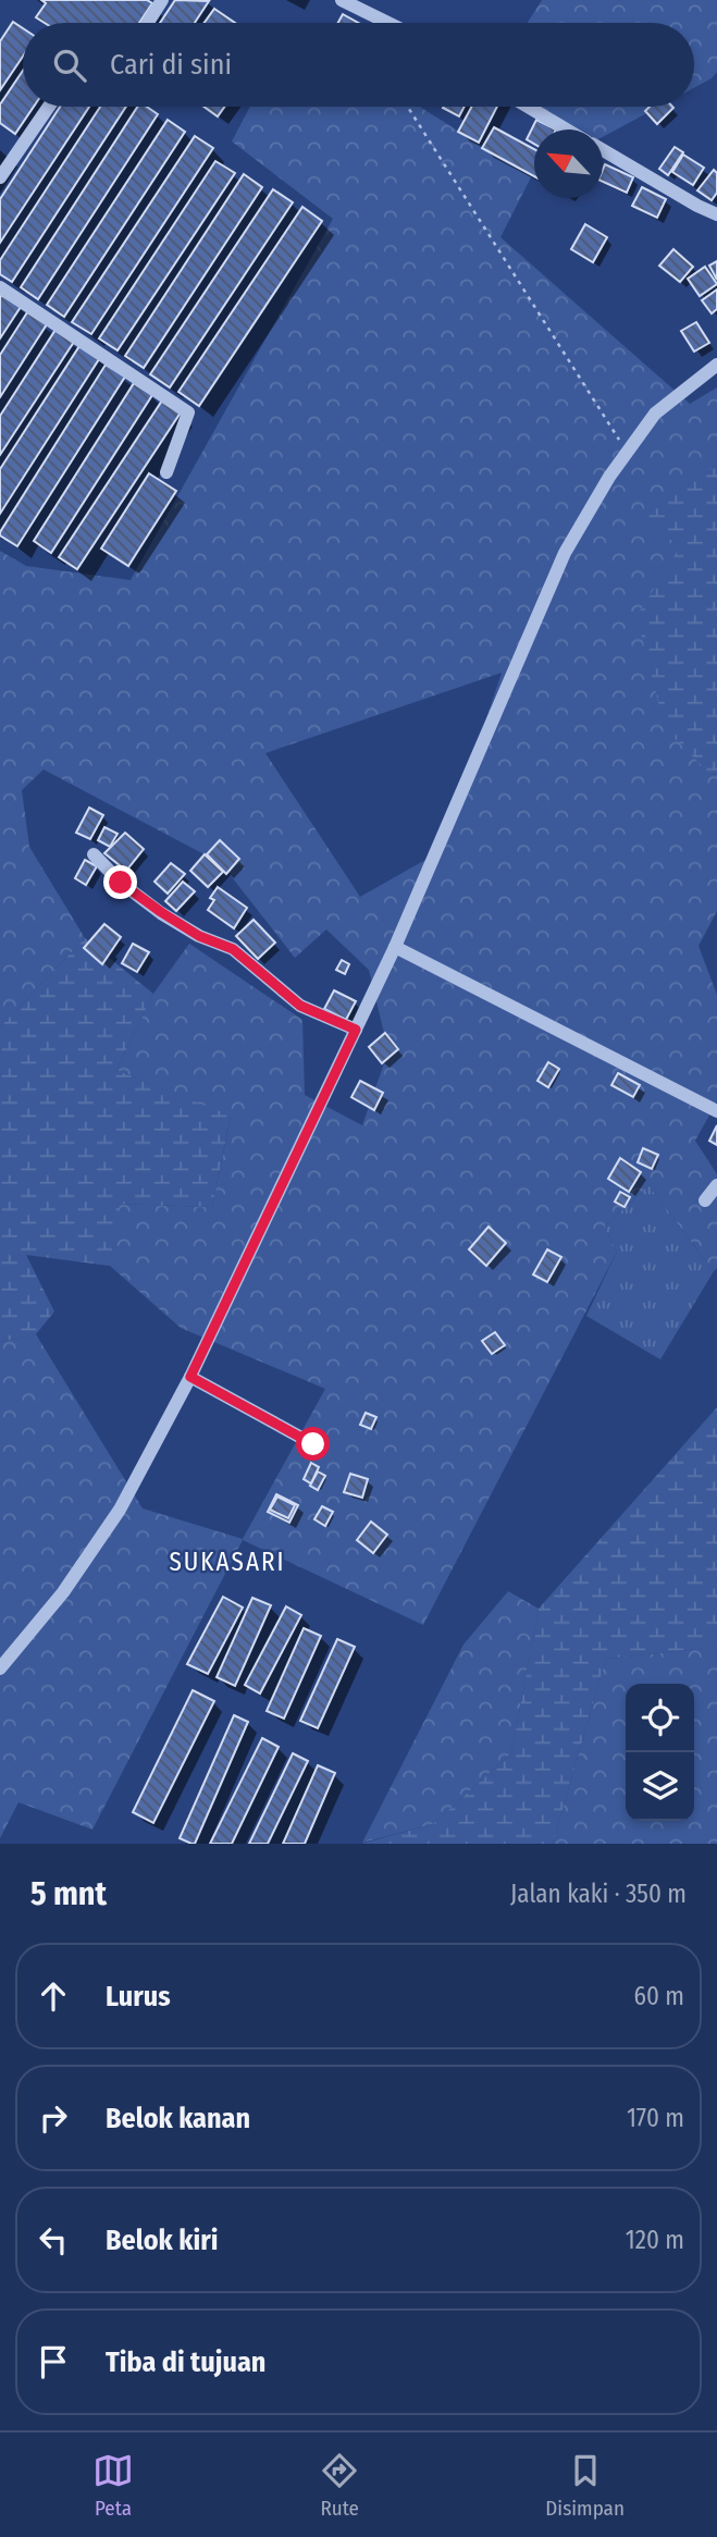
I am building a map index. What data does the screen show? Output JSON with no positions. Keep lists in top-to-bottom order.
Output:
{
  "districts": ["SUKASARI"],
  "north": "top left",
  "page": {
    "search": "Cari di sini",
    "heading": ["5 mnt", "Jalan kaki · 350 m"],
    "list": [
      ["Lurus", "60 m"],
      ["Belok kanan", "170 m"],
      ["Belok kiri", "120 m"],
      "Tiba di tujuan"
    ],
    "nav": ["Peta", "Rute", "Disimpan"]
  }
}
